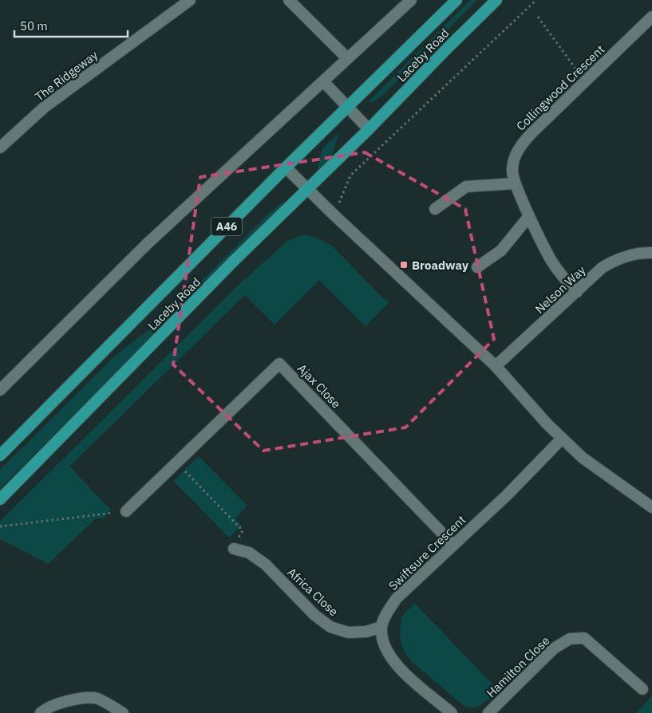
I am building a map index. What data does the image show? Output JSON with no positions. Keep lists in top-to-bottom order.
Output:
{
  "streets": {
    "highway": ["Laceby Road", "A46"],
    "street": [
      "The Ridgeway",
      "Collingwood Crescent",
      "Nelson Way",
      "Ajax Close",
      "Swiftsure Crescent",
      "Africa Close",
      "Hamilton Close"
    ]
  },
  "crossings": [
    ["Collingwood Crescent", "Nelson Way"],
    ["Ajax Close", "Swiftsure Crescent"],
    ["Swiftsure Crescent", "Africa Close"]
  ],
  "places": {
    "transit": ["Broadway"]
  },
  "scale_bar": "50 m"
}
